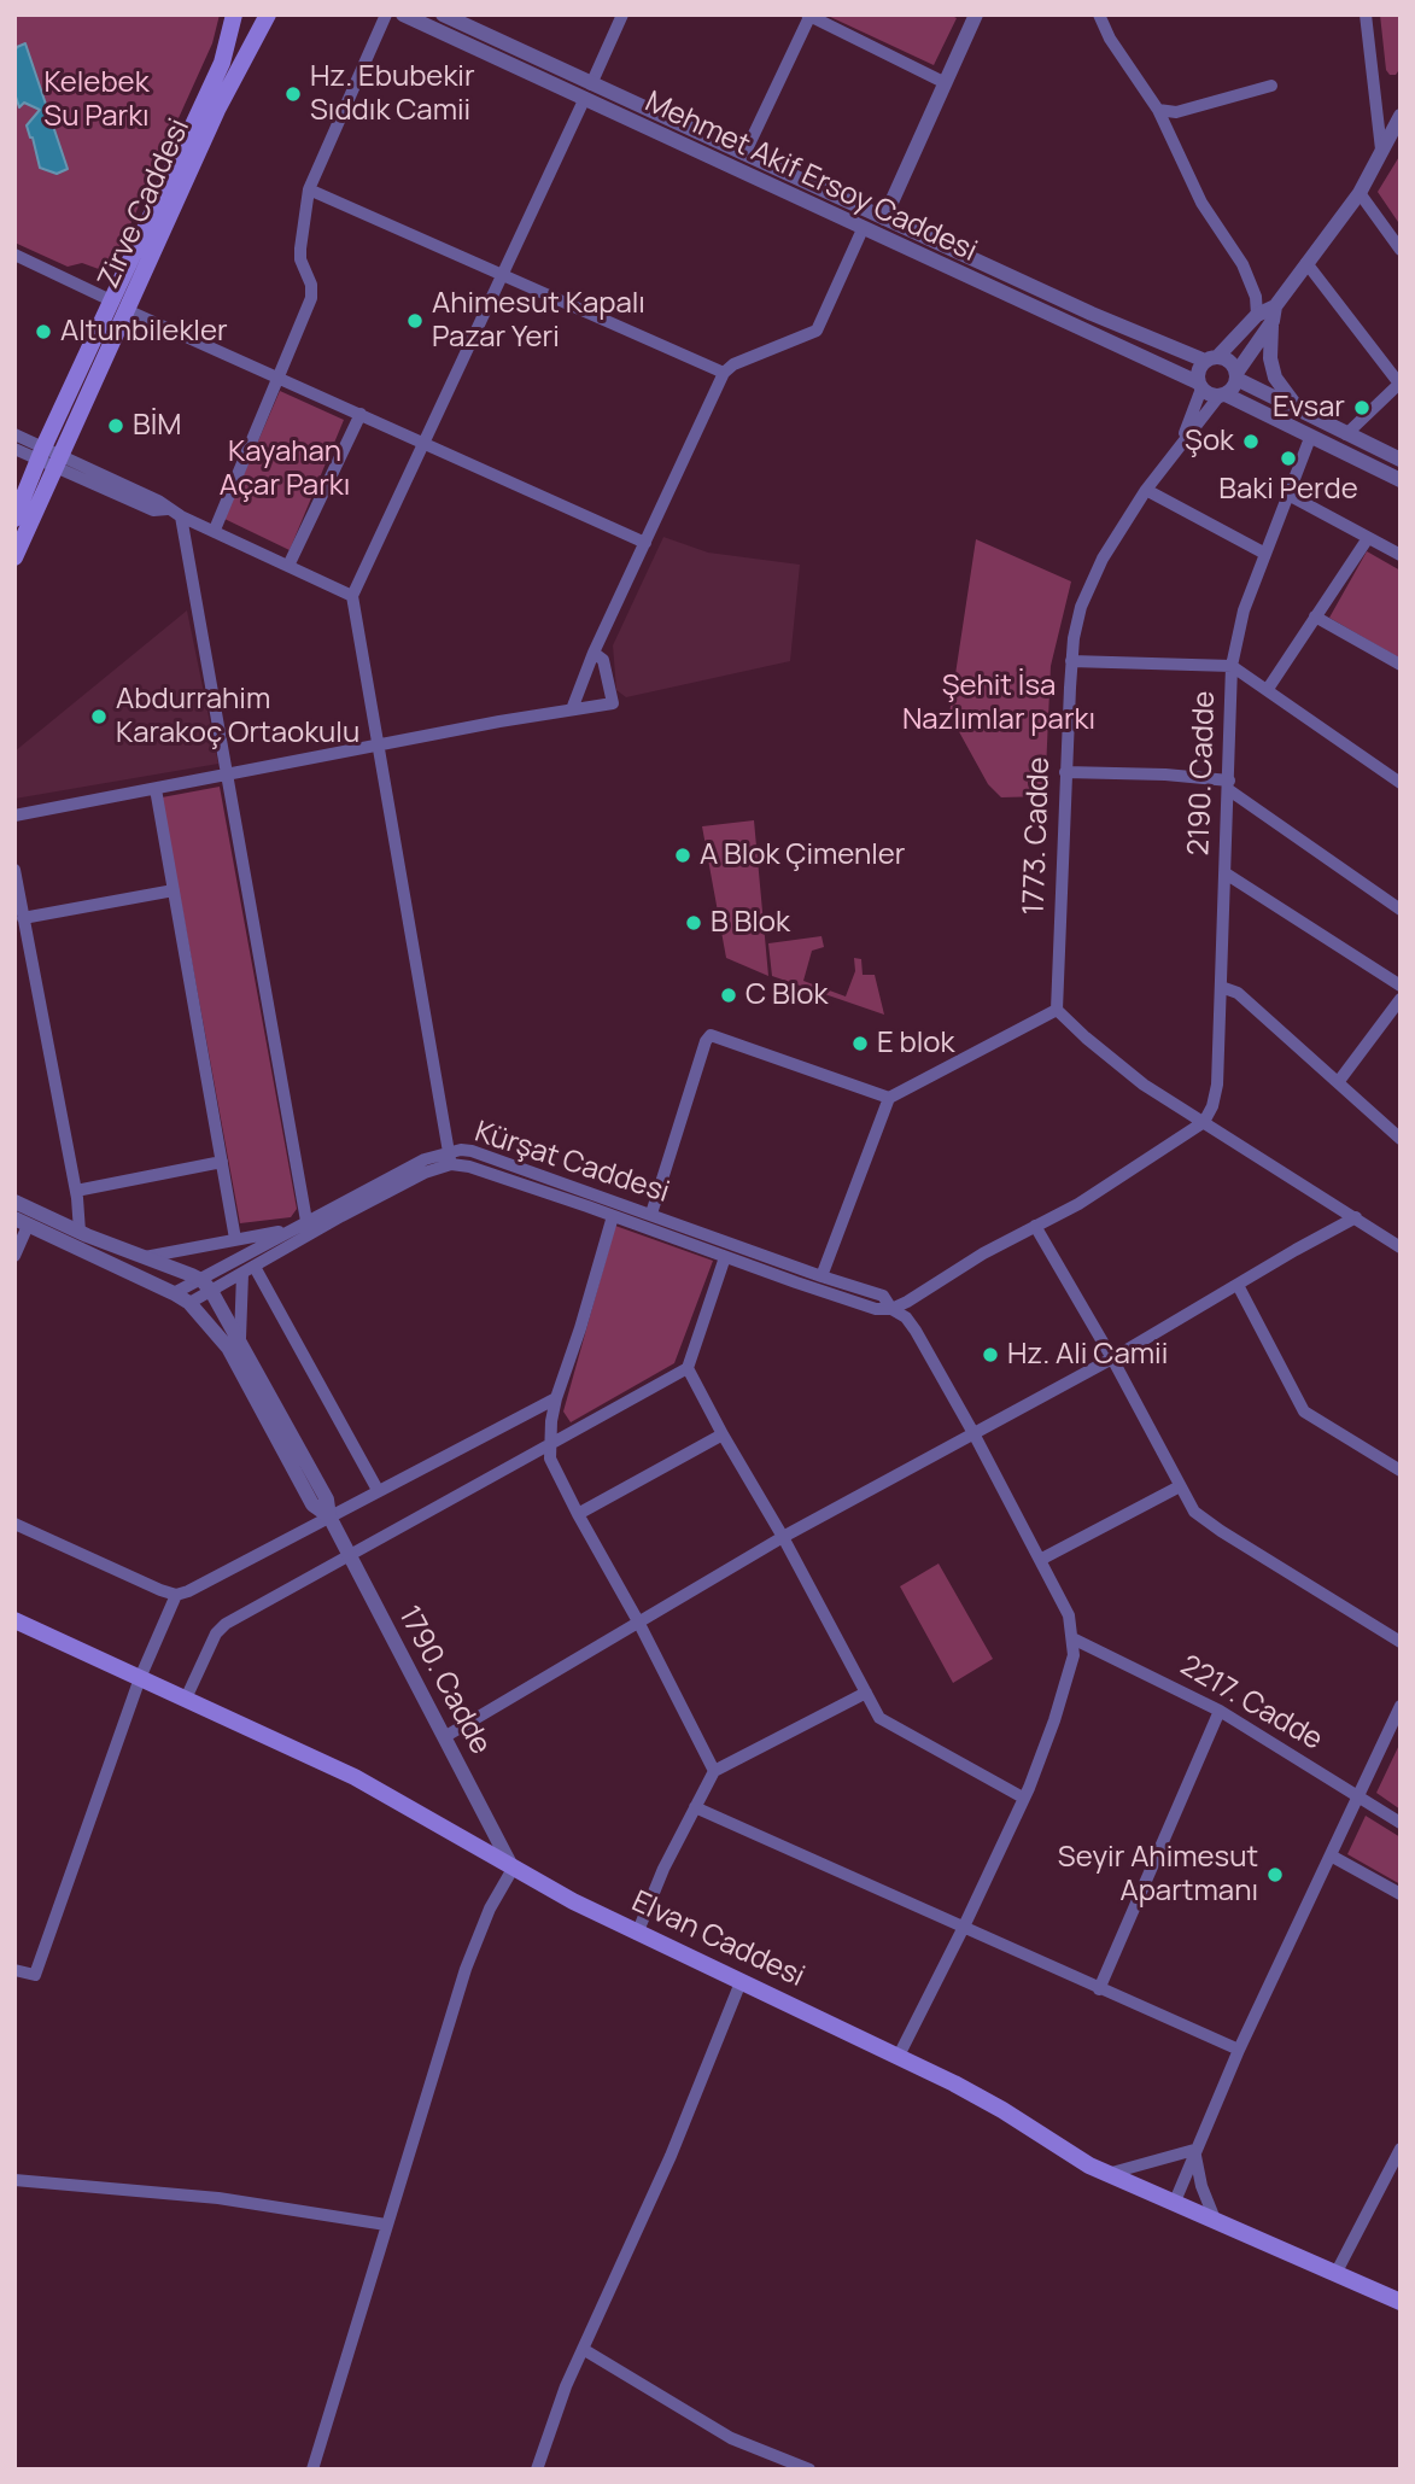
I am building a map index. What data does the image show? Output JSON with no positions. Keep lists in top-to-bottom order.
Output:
{
  "streets": {
    "main road": ["Zirve Caddesi", "Elvan Caddesi"],
    "street": [
      "Mehmet Akif Ersoy Caddesi",
      "2190. Cadde",
      "1773. Cadde",
      "Kürşat Caddesi",
      "1790. Cadde",
      "2217. Cadde"
    ]
  },
  "crossings": [
    ["Kürşat Caddesi", "1790. Cadde"],
    ["1790. Cadde", "Elvan Caddesi"]
  ],
  "parks": ["Kelebek Su Parkı", "Kayahan Açar Parkı", "Şehit İsa Nazlımlar parkı"],
  "places": [
    "Hz. Ebubekir Sıddık Camii",
    "Ahimesut Kapalı Pazar Yeri",
    "Altunbilekler",
    "Evsar",
    "BİM",
    "Şok",
    "Baki Perde",
    "Abdurrahim Karakoç Ortaokulu",
    "A Blok Çimenler",
    "B Blok",
    "C Blok",
    "E blok",
    "Hz. Ali Camii",
    "Seyir Ahimesut Apartmanı"
  ]
}
